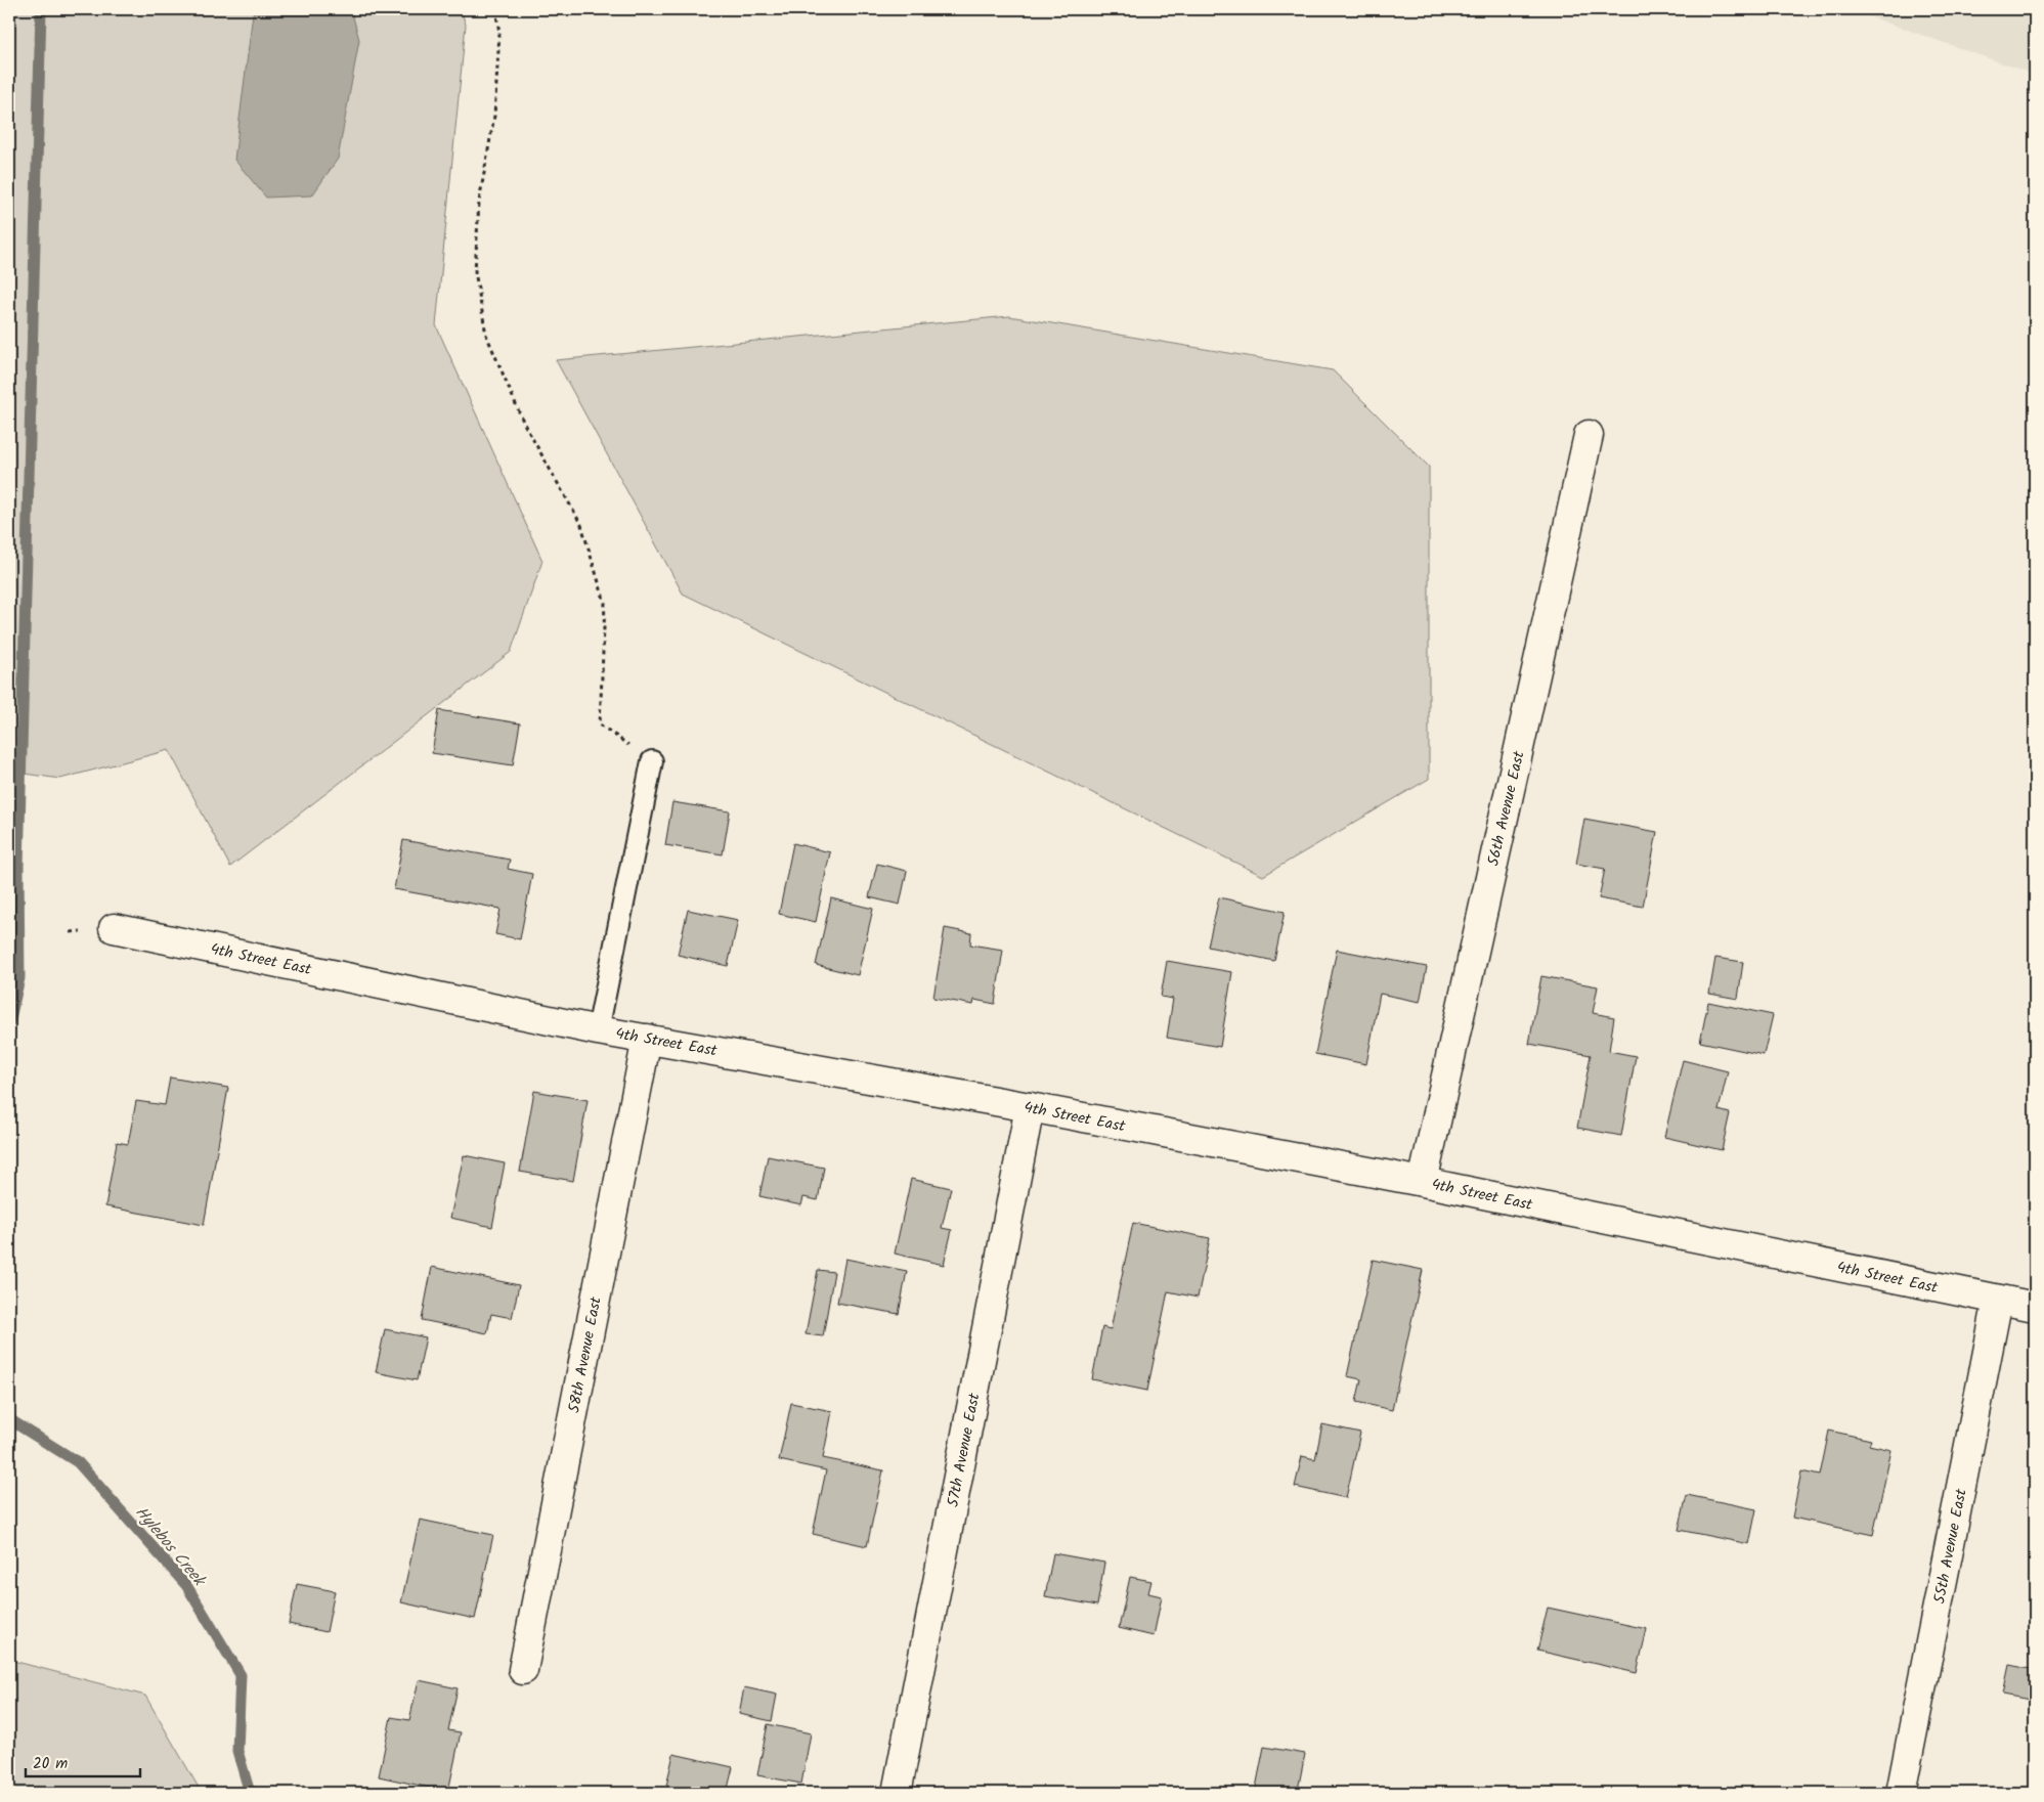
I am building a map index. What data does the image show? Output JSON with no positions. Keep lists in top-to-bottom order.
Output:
{
  "streets": {
    "street": [
      "56th Avenue East",
      "4th Street East",
      "58th Avenue East",
      "57th Avenue East",
      "55th Avenue East"
    ]
  },
  "crossings": [
    ["56th Avenue East", "4th Street East"],
    ["4th Street East", "58th Avenue East"],
    ["4th Street East", "57th Avenue East"],
    ["4th Street East", "55th Avenue East"]
  ],
  "water": ["Hylebos Creek"],
  "scale_bar": "20 m"
}
